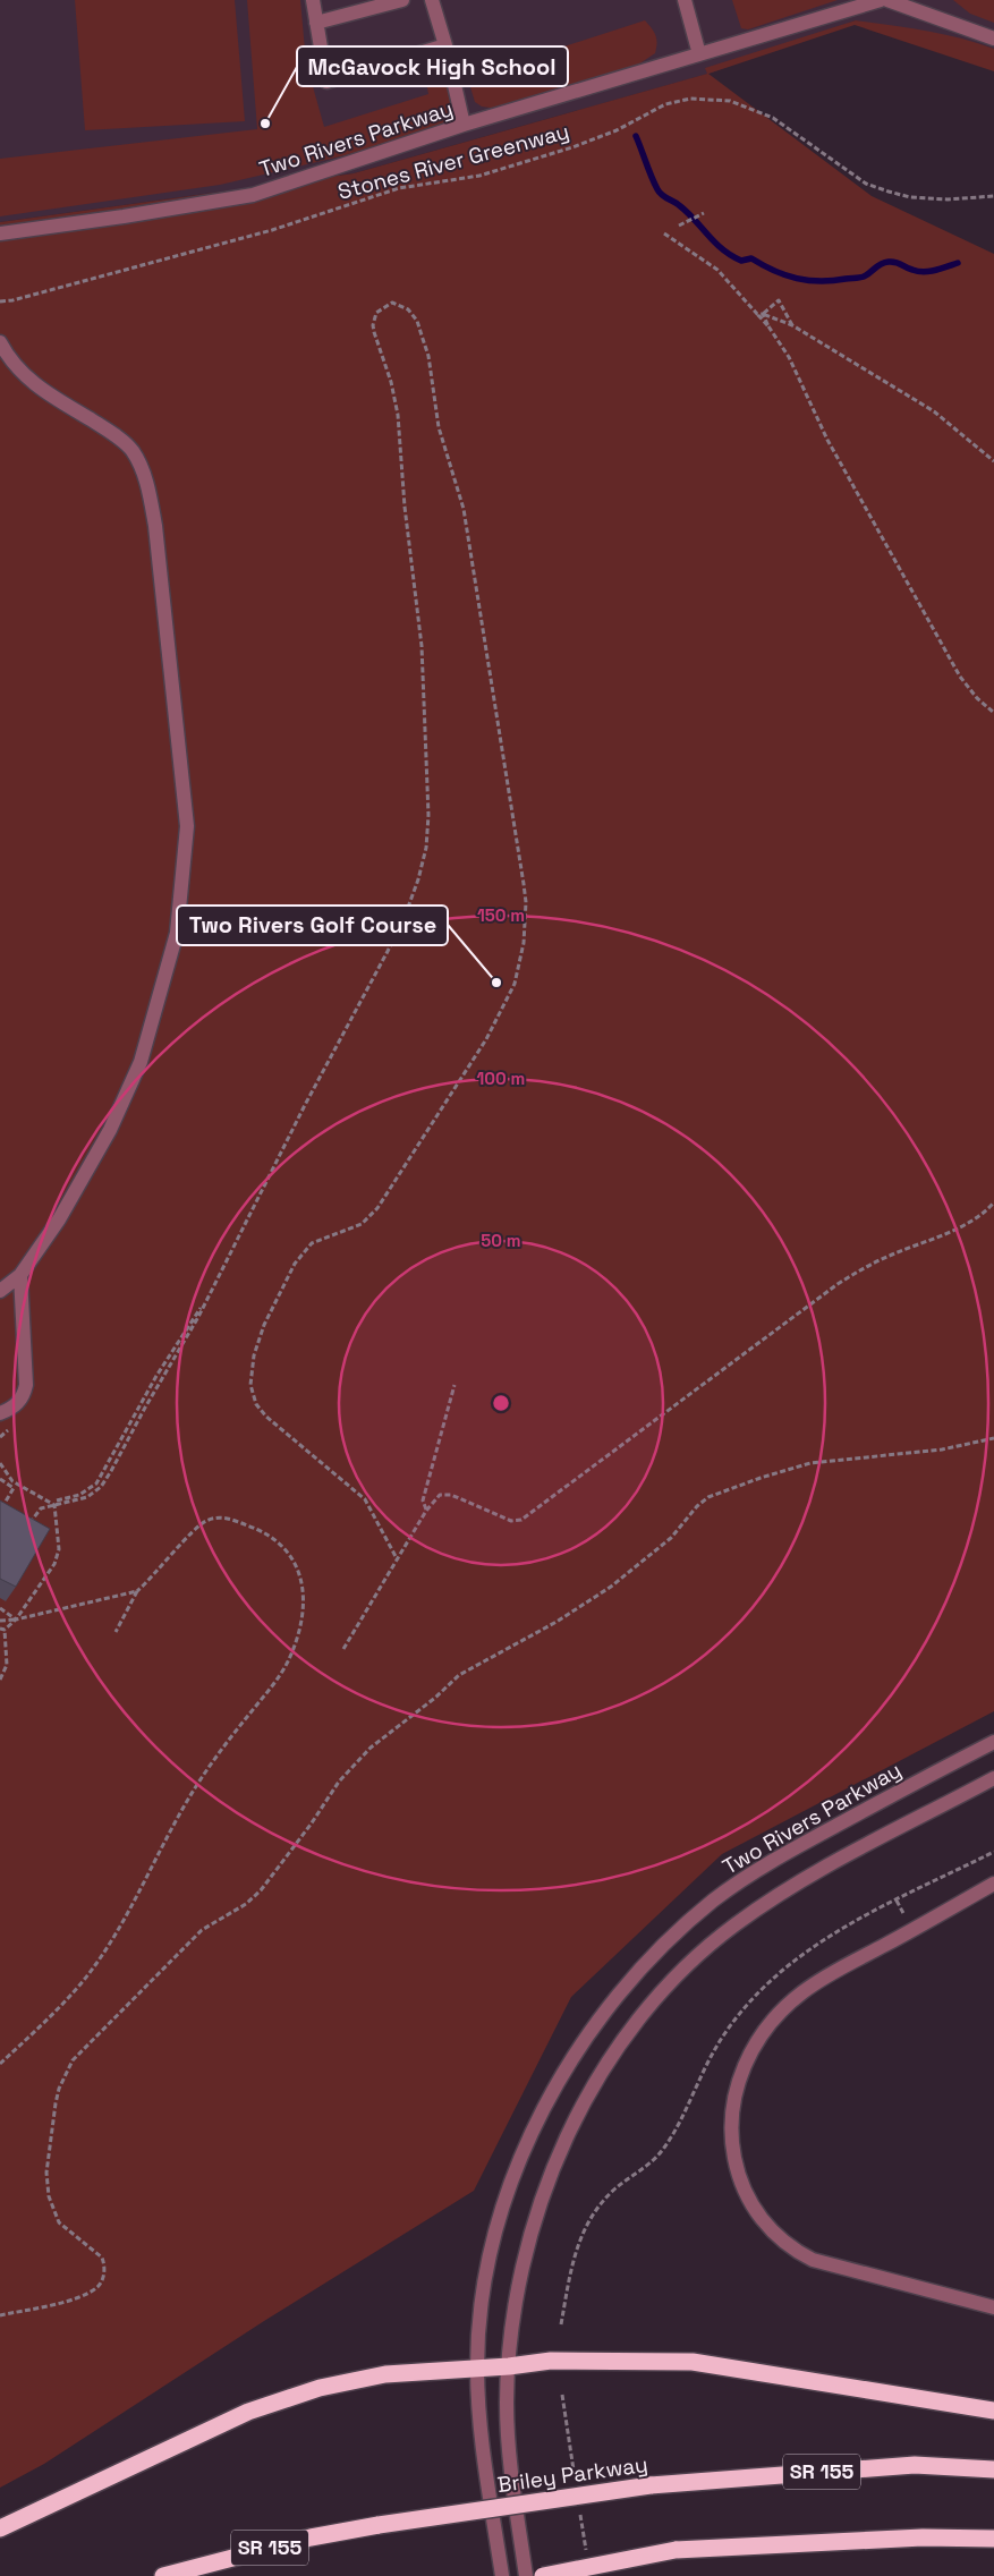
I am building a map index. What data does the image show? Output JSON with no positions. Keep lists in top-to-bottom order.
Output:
{
  "streets": {
    "highway": ["SR 155", "Briley Parkway"],
    "street": ["Two Rivers Parkway"],
    "path": ["Stones River Greenway"]
  },
  "places": ["McGavock High School", "Two Rivers Golf Course"],
  "rings": ["150 m", "100 m", "50 m"]
}
